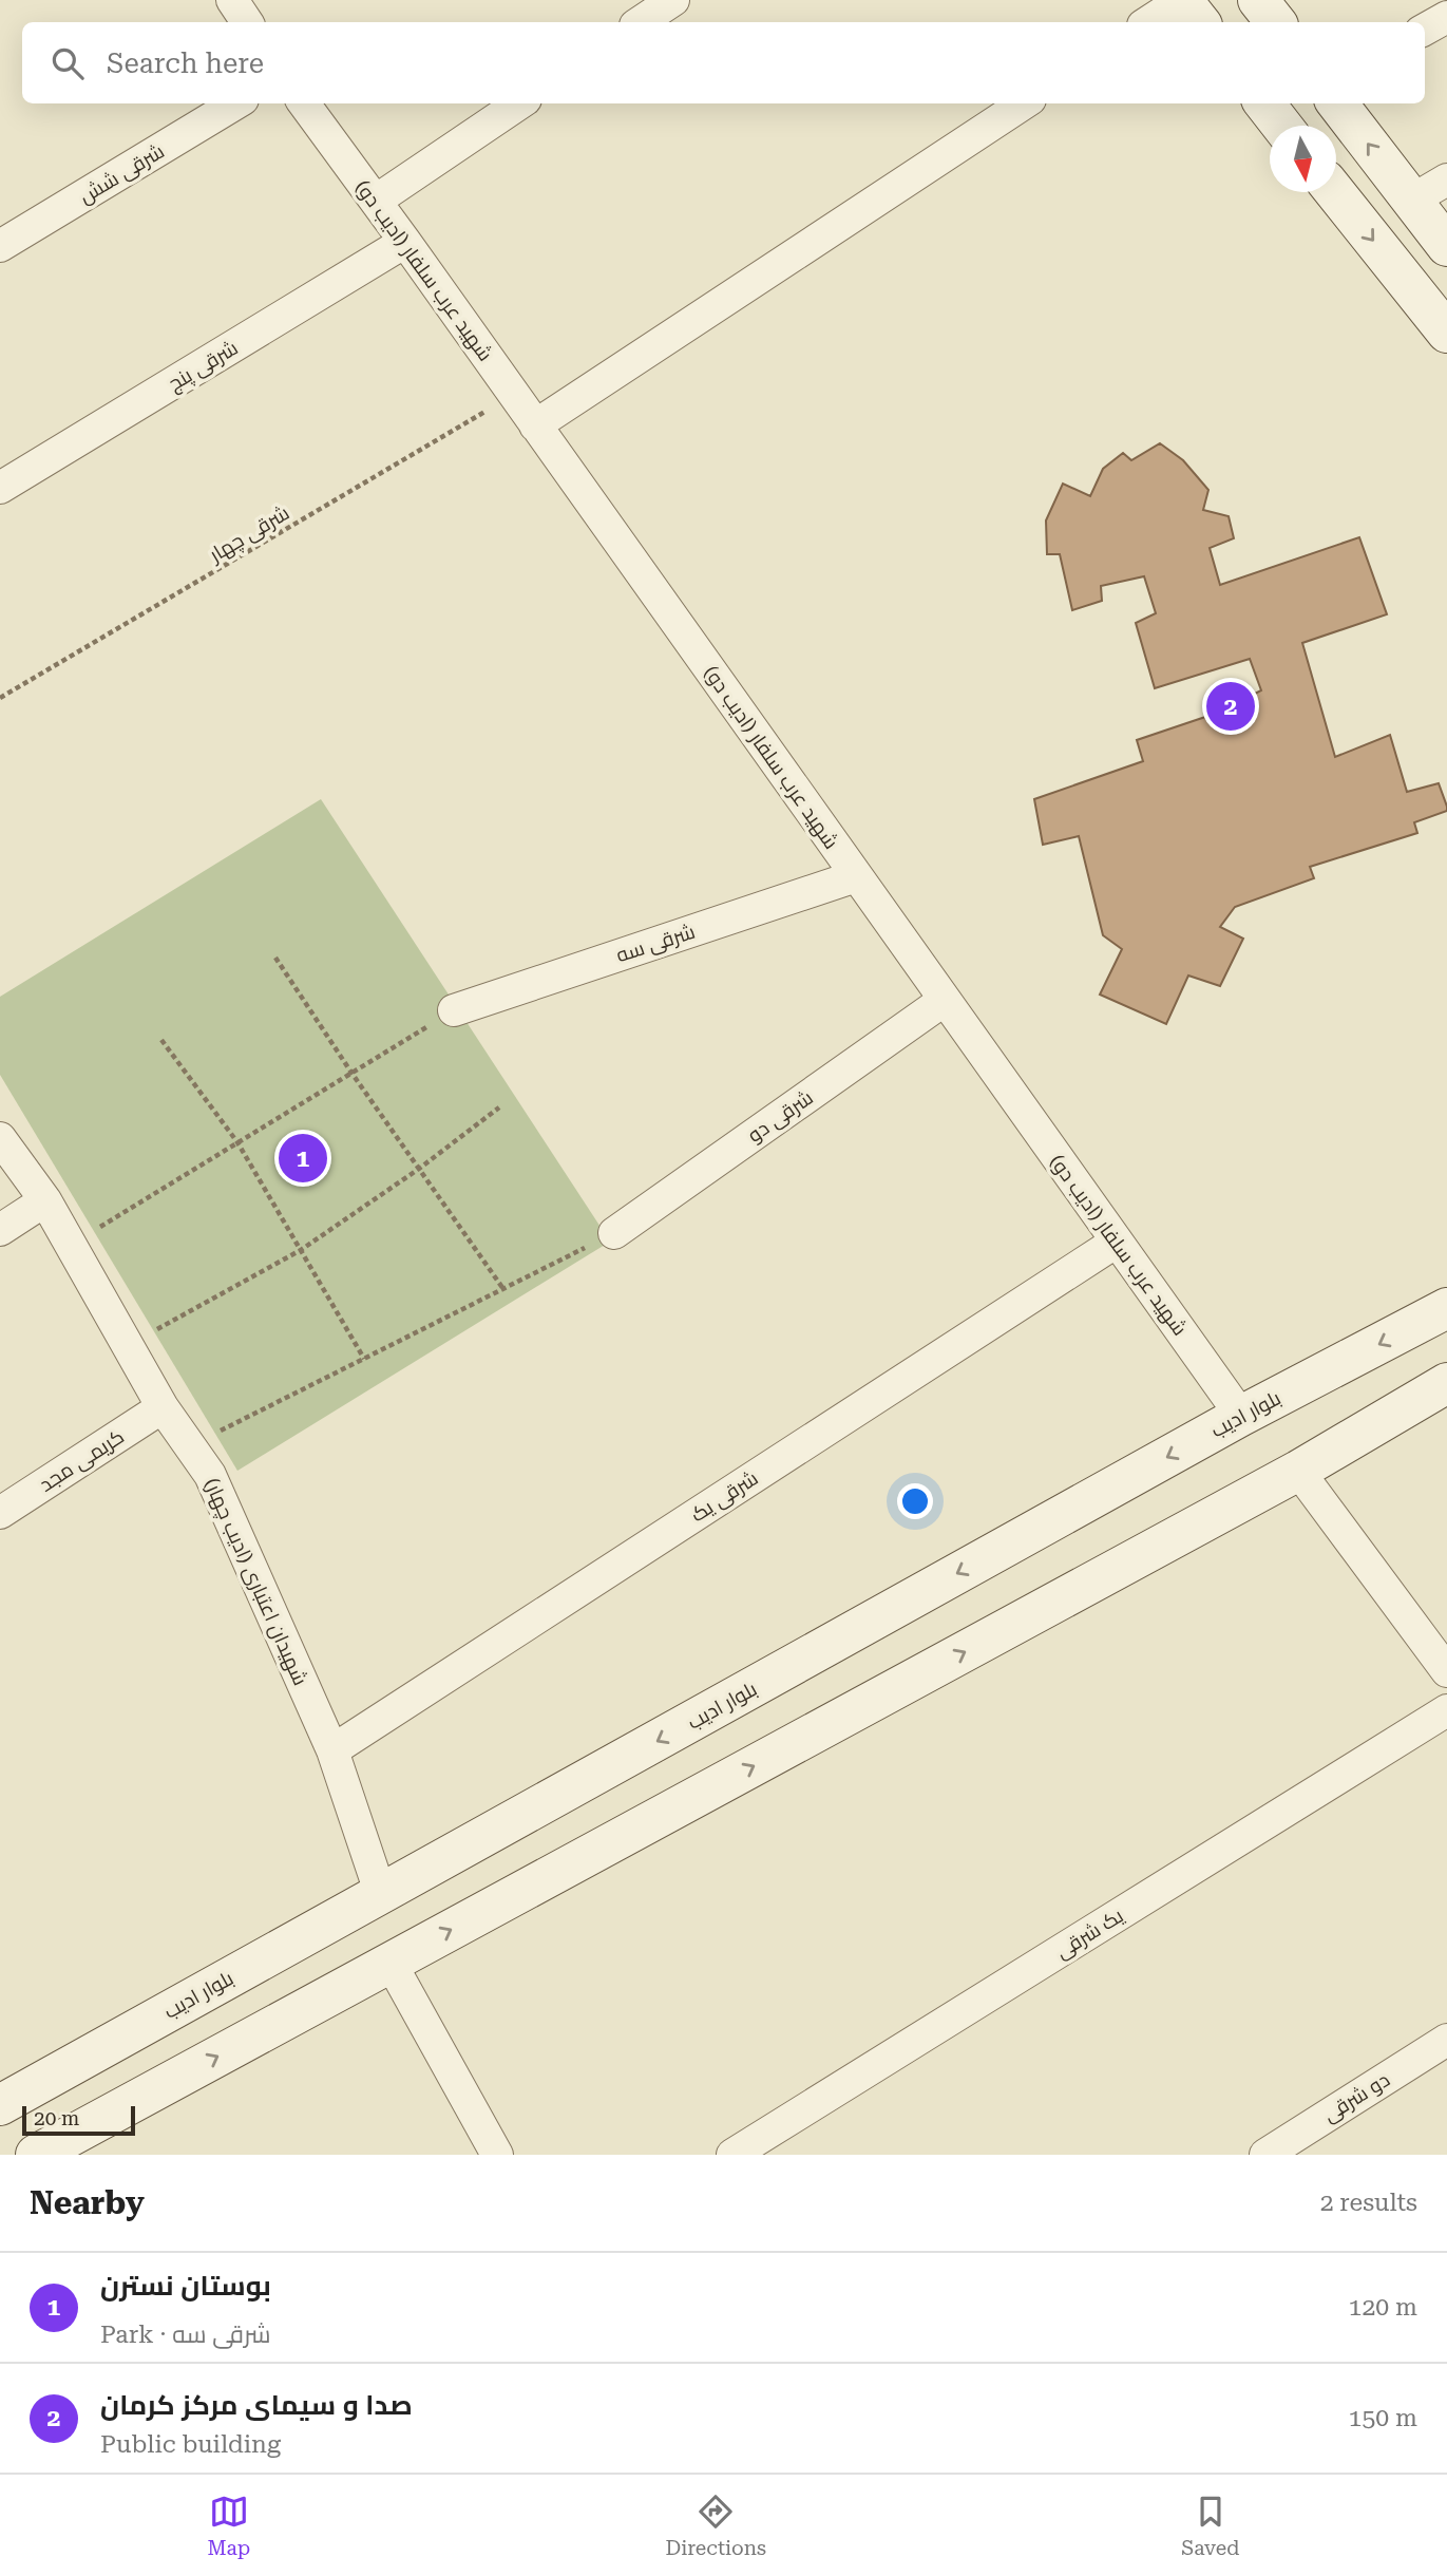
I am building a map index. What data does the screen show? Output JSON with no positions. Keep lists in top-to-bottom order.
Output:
{
  "streets": {
    "main road": ["بلوار ادیب"],
    "street": [
      "شرقی شش",
      "شهید عرب سلفار (ادیب دو)",
      "شرقی پنج",
      "شرقی سه",
      "شرقی دو",
      "کریمی مجد",
      "شرقی یک",
      "شهیدان اعتباری (ادیب چهار)",
      "یک شرقی",
      "دو شرقی"
    ],
    "path": ["شرقی چهار"]
  },
  "crossings": [
    ["شهید عرب سلفار (ادیب دو)", "شرقی پنج"],
    ["شهید عرب سلفار (ادیب دو)", "شرقی چهار"],
    ["شهید عرب سلفار (ادیب دو)", "شرقی سه"],
    ["شهید عرب سلفار (ادیب دو)", "شرقی دو"],
    ["شهید عرب سلفار (ادیب دو)", "بلوار ادیب"],
    ["شهید عرب سلفار (ادیب دو)", "شرقی یک"],
    ["بلوار ادیب", "شهیدان اعتباری (ادیب چهار)"],
    ["کریمی مجد", "شهیدان اعتباری (ادیب چهار)"],
    ["شرقی یک", "شهیدان اعتباری (ادیب چهار)"]
  ],
  "scale_bar": "20 m",
  "north": "bottom",
  "page": {
    "search": "Search here",
    "pins": ["2", "1"],
    "scale": "20 m",
    "heading": ["Nearby", "2 results"],
    "list": [
      {
        "mark": "1",
        "name": "بوستان نسترن",
        "note": "Park · شرقی سه",
        "value": "120 m"
      },
      {
        "mark": "2",
        "name": "صدا و سیمای مرکز کرمان",
        "note": "Public building",
        "value": "150 m"
      }
    ],
    "nav": ["Map", "Directions", "Saved"]
  }
}
